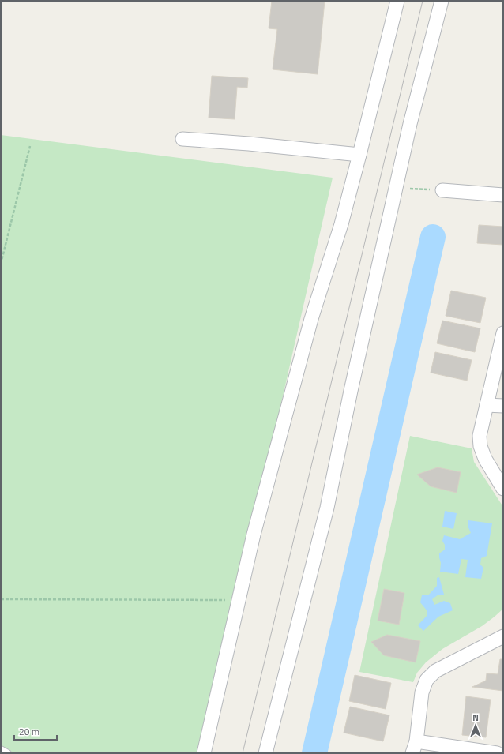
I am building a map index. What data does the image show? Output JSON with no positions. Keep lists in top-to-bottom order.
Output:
{
  "scale_bar": "20 m",
  "north": "top"
}
